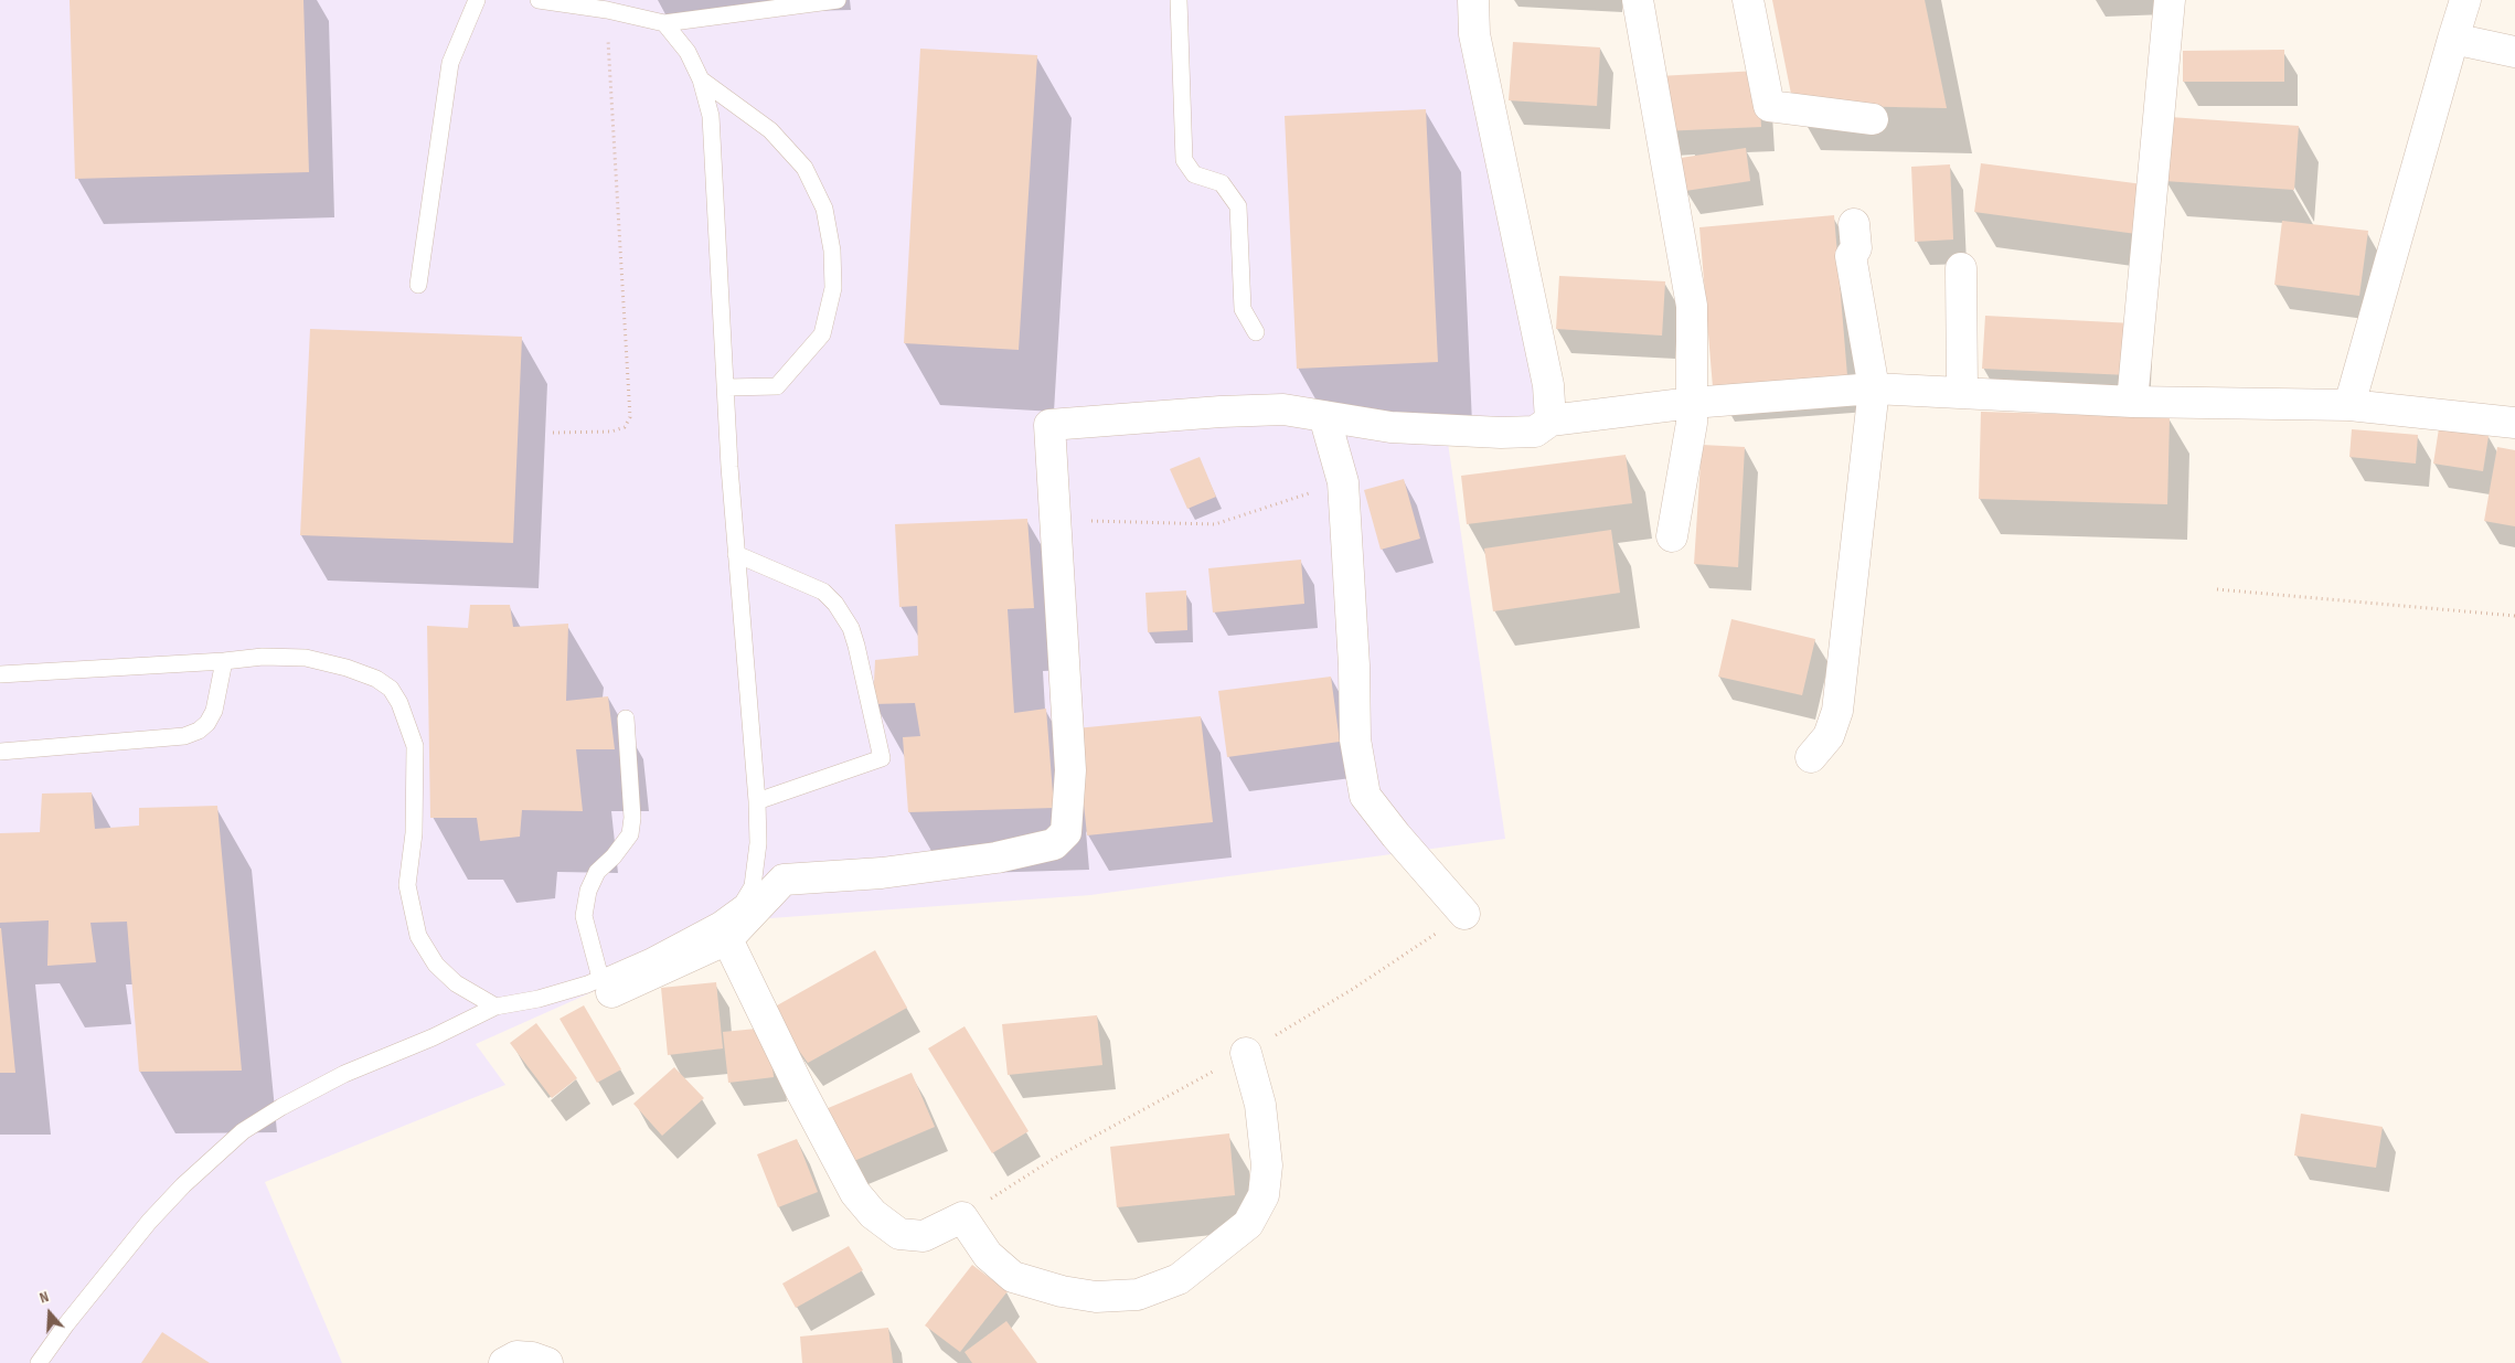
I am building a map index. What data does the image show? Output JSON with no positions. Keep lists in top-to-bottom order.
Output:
{
  "north": "top"
}
